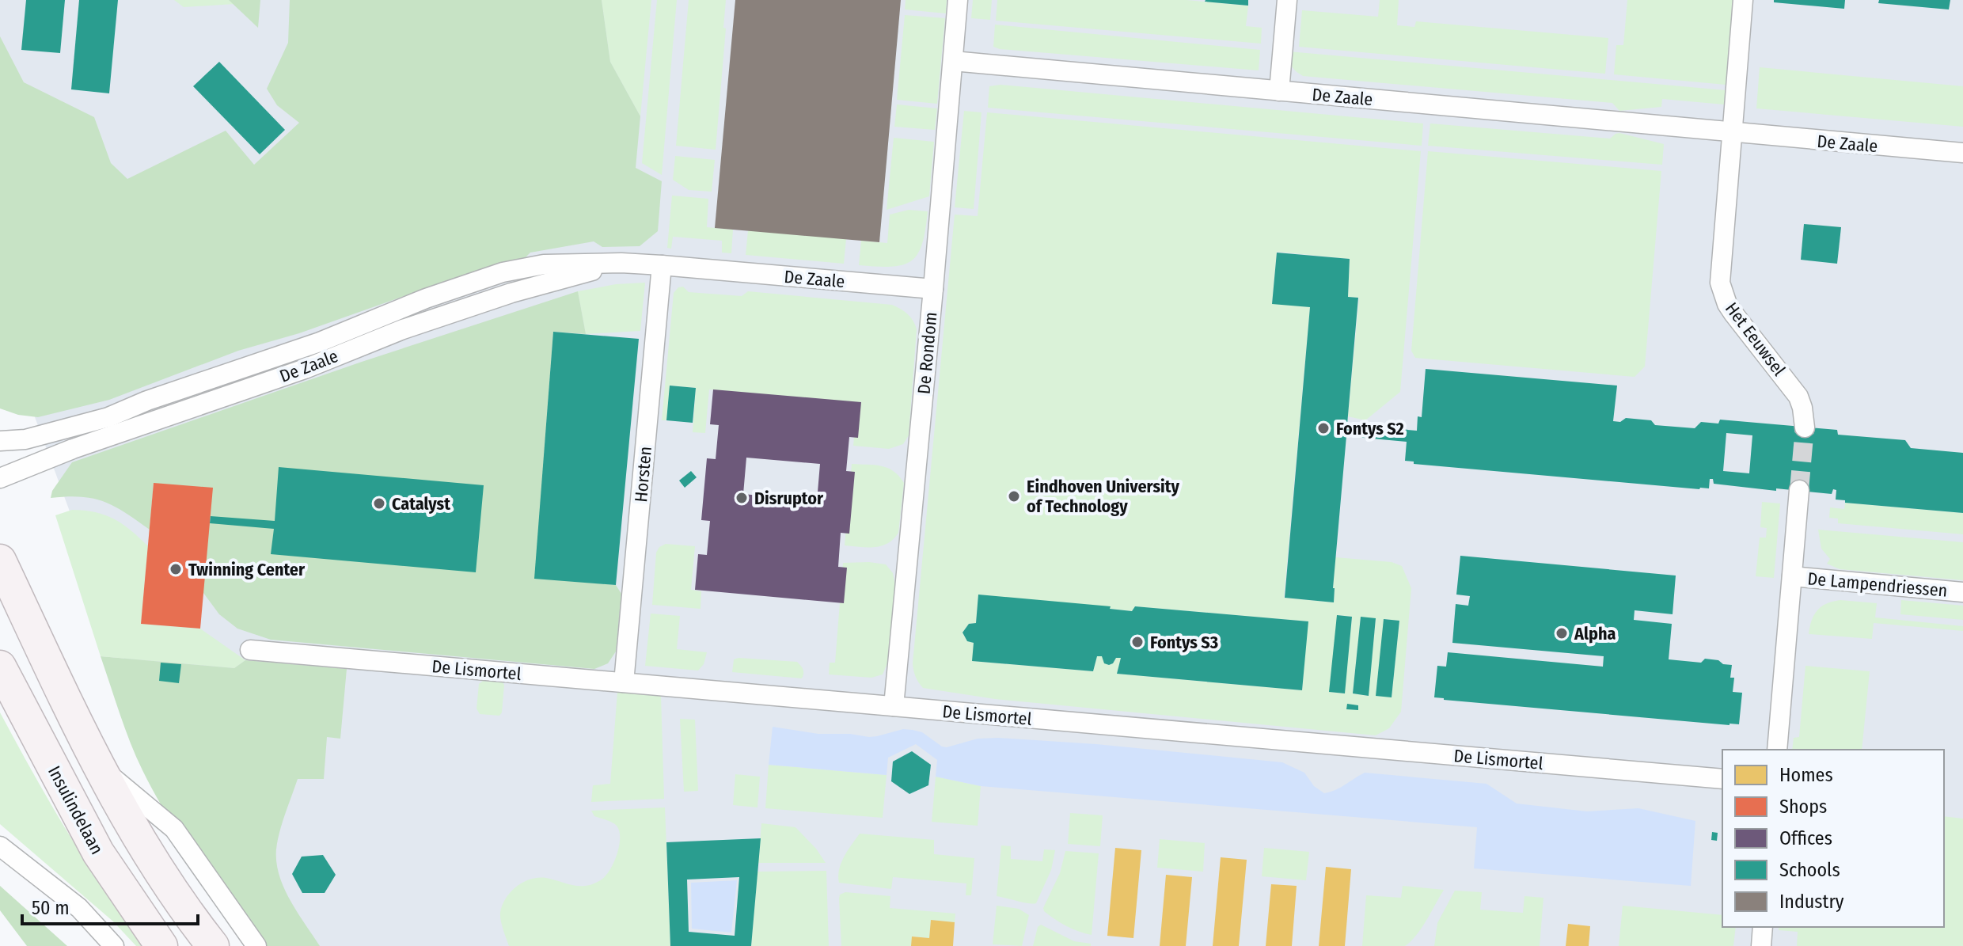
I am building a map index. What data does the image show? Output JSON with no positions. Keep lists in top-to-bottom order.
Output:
{
  "streets": {
    "main road": ["Insulindelaan"],
    "street": [
      "De Zaale",
      "Het Eeuwsel",
      "De Rondom",
      "Horsten",
      "De Lampendriessen",
      "De Lismortel"
    ]
  },
  "crossings": [
    ["De Zaale", "Het Eeuwsel"],
    ["De Zaale", "De Rondom"],
    ["De Zaale", "Horsten"],
    ["De Rondom", "De Lismortel"],
    ["Horsten", "De Lismortel"]
  ],
  "places": [
    "Fontys S2",
    "Eindhoven University of Technology",
    "Disruptor",
    "Catalyst",
    "Twinning Center",
    "Alpha",
    "Fontys S3"
  ],
  "legend": [
    "Homes",
    "Shops",
    "Offices",
    "Schools",
    "Industry"
  ],
  "scale_bar": "50 m"
}
